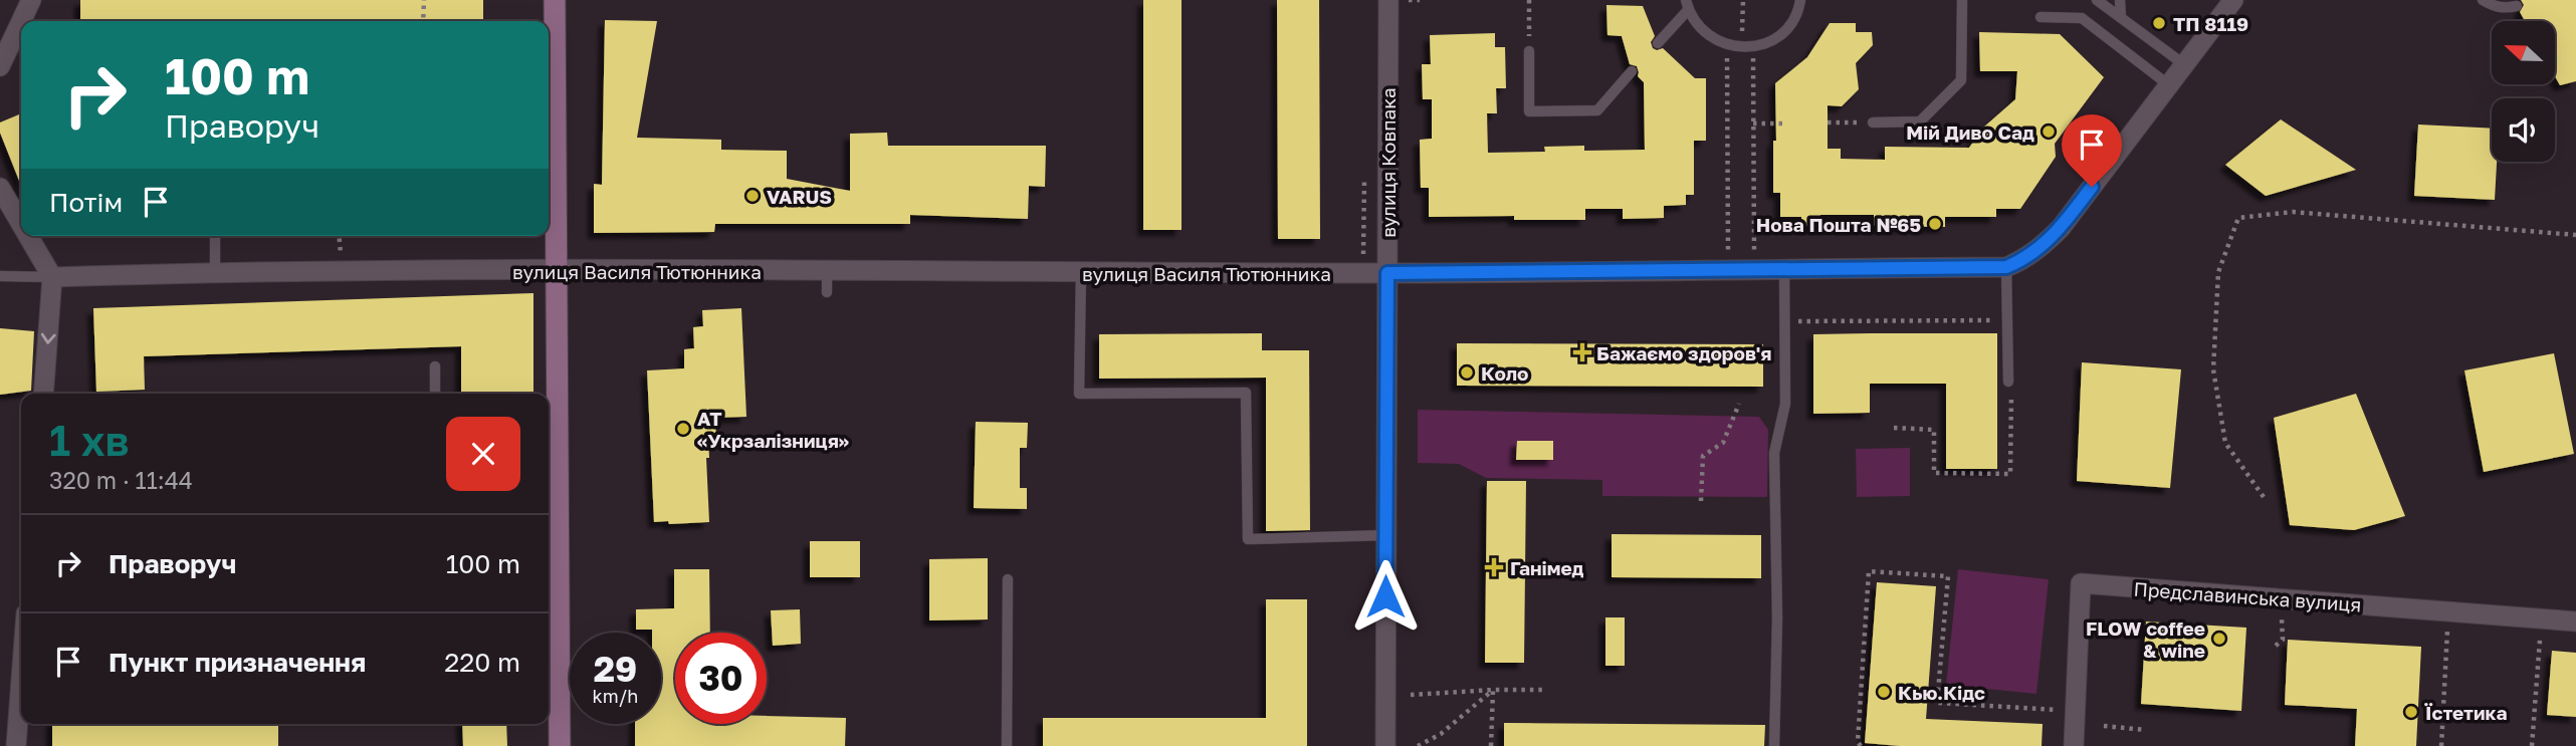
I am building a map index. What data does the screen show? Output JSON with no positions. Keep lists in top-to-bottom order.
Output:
{
  "streets": {
    "street": ["вулиця Ковпака", "вулиця Василя Тютюнника", "Предславинська вулиця"]
  },
  "crossings": [
    ["вулиця Ковпака", "вулиця Василя Тютюнника"]
  ],
  "places": {
    "other": [
      "ТП 8119",
      "Мiй Диво Сад",
      "VARUS",
      "Нова Пошта №65",
      "Коло",
      "АТ «Укрзалізниця»",
      "FLOW coffee & wine",
      "Кью.Кідс",
      "Їстетика"
    ],
    "health": ["Бажаємо здоров'я", "Ганімед"]
  },
  "north": "left",
  "page": {
    "turn": ["100 m", "Праворуч"],
    "then": "Потім",
    "heading": ["1 хв", "320 m · 11:44"],
    "list": [
      {
        "name": "Праворуч",
        "value": "100 m"
      },
      {
        "name": "Пункт призначення",
        "value": "220 m"
      }
    ],
    "speed": "29 km/h",
    "limit": "30"
  }
}
